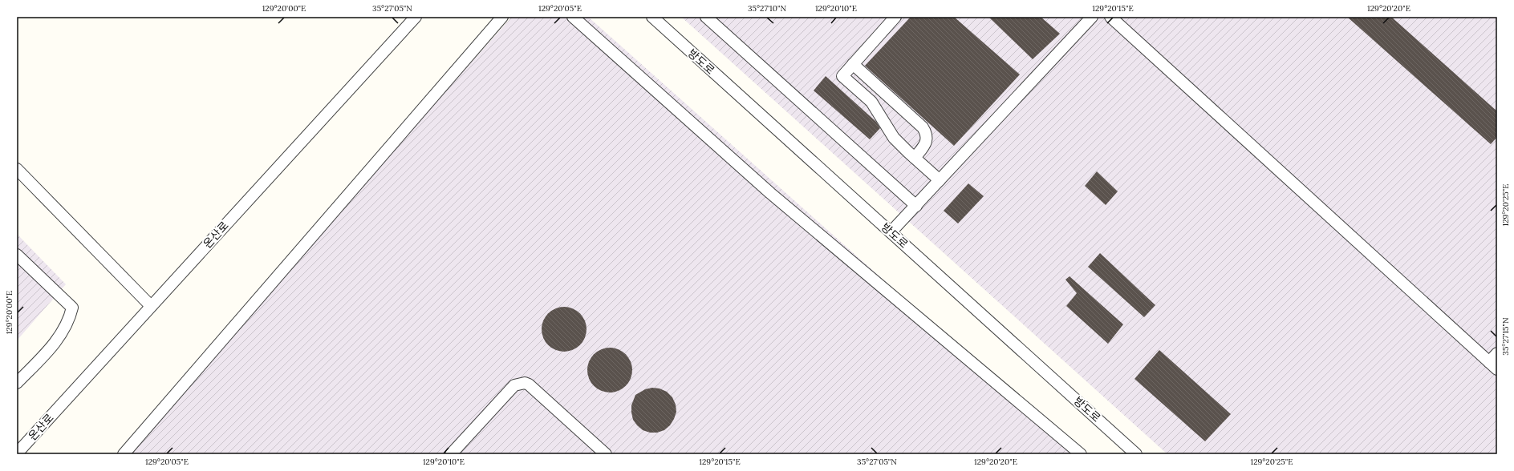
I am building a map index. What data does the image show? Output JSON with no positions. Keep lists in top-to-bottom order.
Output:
{
  "streets": {
    "street": ["방도로", "온산로"]
  },
  "coordinates": [
    "129°20'00\"E",
    "35°27'05\"N",
    "129°20'05\"E",
    "35°27'10\"N",
    "129°20'10\"E",
    "129°20'15\"E",
    "129°20'20\"E",
    "129°20'25\"E",
    "35°27'15\"N"
  ]
}
